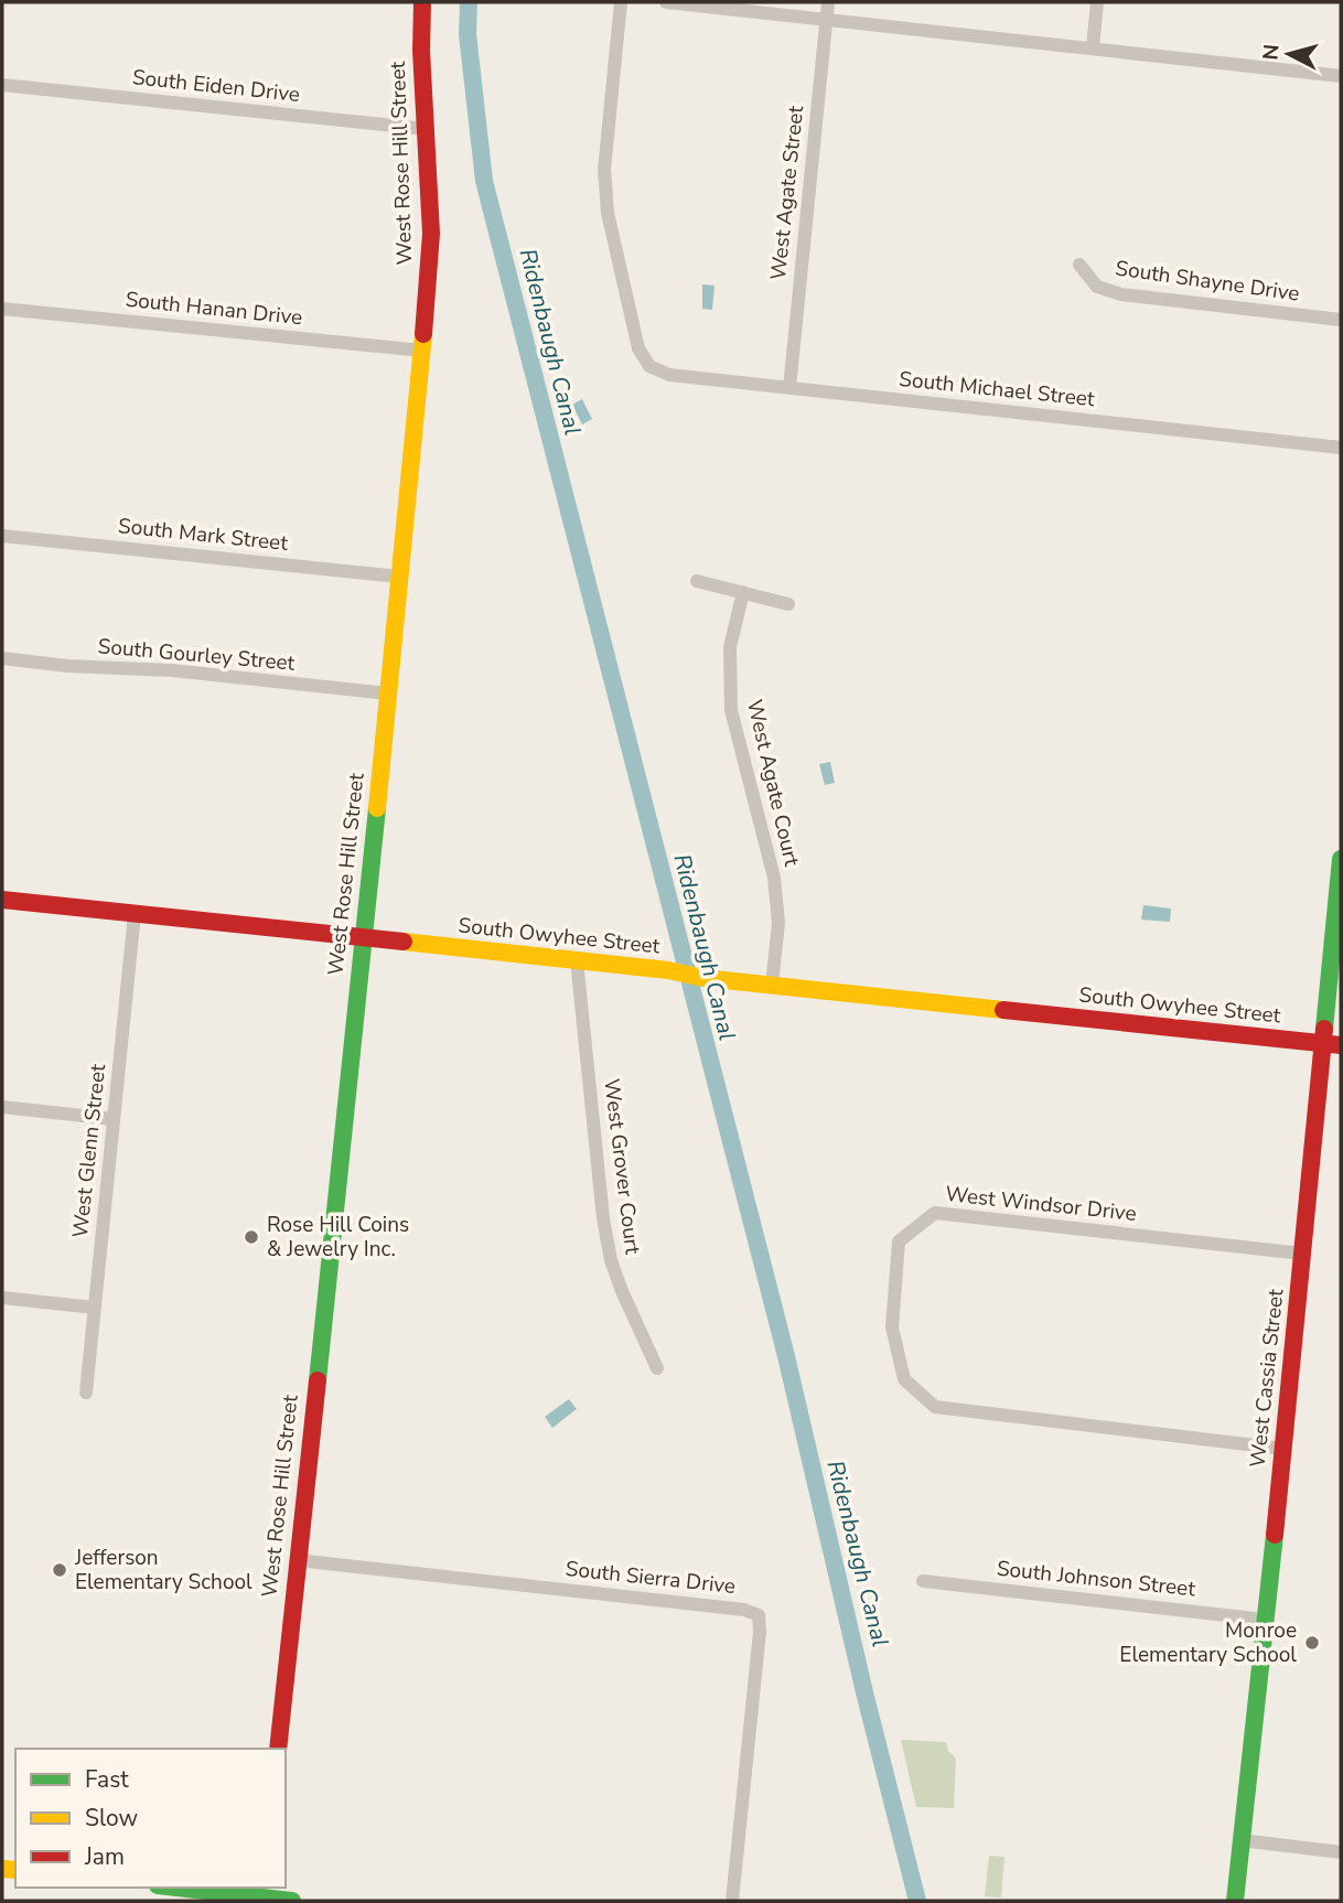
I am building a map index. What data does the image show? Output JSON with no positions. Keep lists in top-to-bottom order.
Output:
{
  "streets": {
    "street": [
      "South Eiden Drive",
      "West Rose Hill Street",
      "West Agate Street",
      "South Shayne Drive",
      "South Hanan Drive",
      "South Michael Street",
      "South Mark Street",
      "South Gourley Street",
      "West Agate Court",
      "South Owyhee Street",
      "West Glenn Street",
      "West Grover Court",
      "West Windsor Drive",
      "West Cassia Street",
      "South Sierra Drive",
      "South Johnson Street"
    ]
  },
  "crossings": [
    ["South Eiden Drive", "West Rose Hill Street"],
    ["West Rose Hill Street", "South Hanan Drive"],
    ["West Rose Hill Street", "South Mark Street"],
    ["West Rose Hill Street", "South Gourley Street"],
    ["West Rose Hill Street", "South Owyhee Street"],
    ["West Rose Hill Street", "South Sierra Drive"],
    ["West Agate Street", "South Michael Street"],
    ["West Agate Court", "South Owyhee Street"],
    ["South Owyhee Street", "West Glenn Street"],
    ["South Owyhee Street", "West Grover Court"],
    ["South Owyhee Street", "West Cassia Street"],
    ["West Windsor Drive", "West Cassia Street"],
    ["West Cassia Street", "South Johnson Street"]
  ],
  "water": ["Ridenbaugh Canal"],
  "places": ["Rose Hill Coins & Jewelry Inc.", "Jefferson Elementary School", "Monroe Elementary School"],
  "legend": ["Fast", "Slow", "Jam"],
  "north": "left"
}
